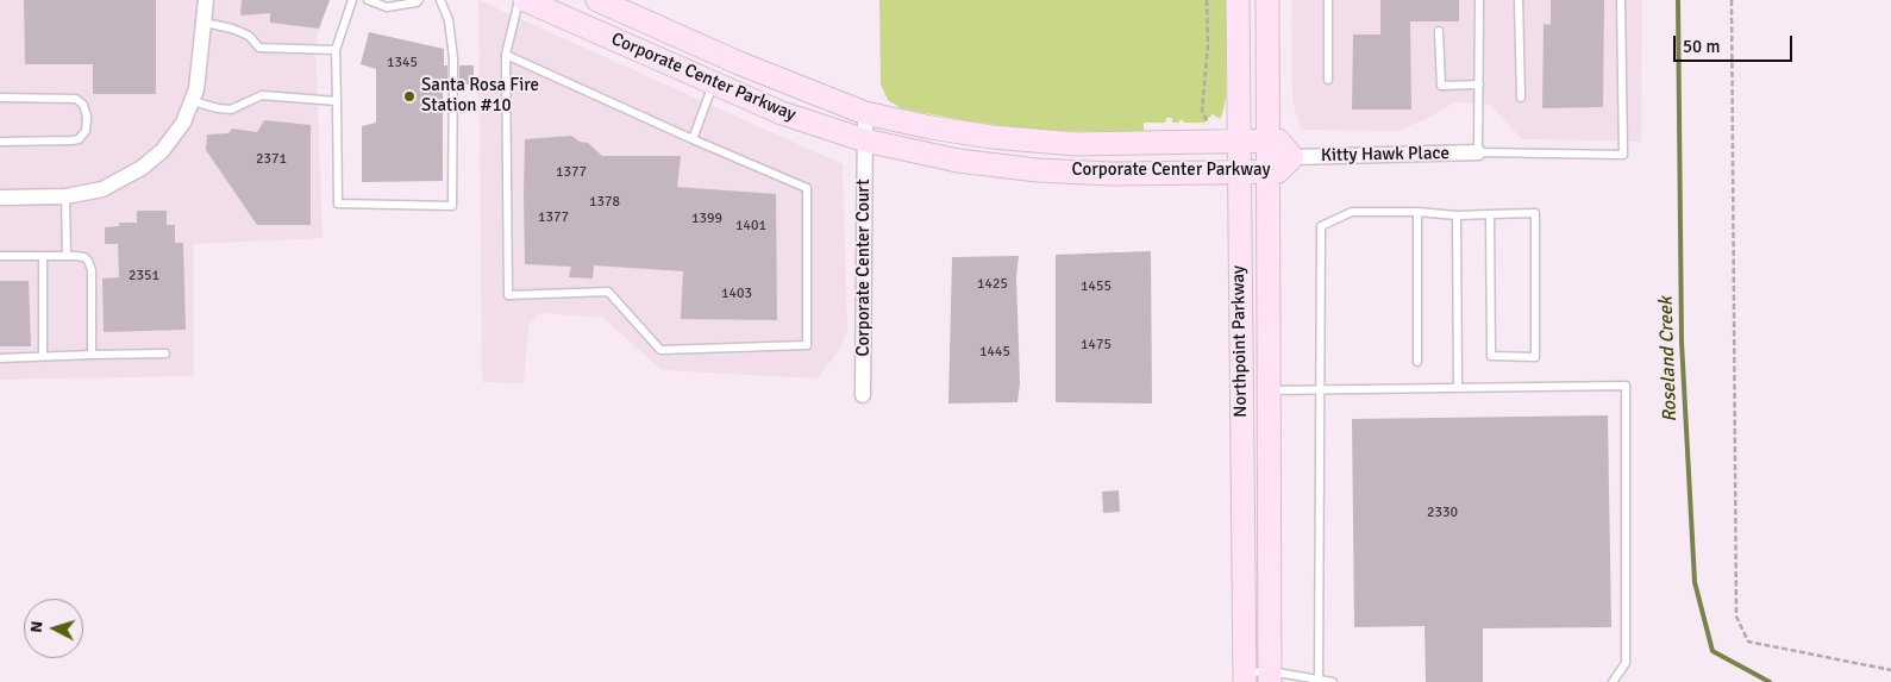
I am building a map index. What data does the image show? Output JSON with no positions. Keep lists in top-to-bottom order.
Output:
{
  "streets": {
    "street": [
      "Corporate Center Parkway",
      "Kitty Hawk Place",
      "Corporate Center Court",
      "Northpoint Parkway"
    ]
  },
  "crossings": [
    ["Corporate Center Parkway", "Kitty Hawk Place"],
    ["Corporate Center Parkway", "Corporate Center Court"],
    ["Corporate Center Parkway", "Northpoint Parkway"]
  ],
  "water": ["Roseland Creek"],
  "places": ["Santa Rosa Fire Station #10"],
  "house_numbers": [
    "1345",
    "2371",
    "1377",
    "1378",
    "1377",
    "1399",
    "1401",
    "2351",
    "1425",
    "1455",
    "1403",
    "1475",
    "1445",
    "2330"
  ],
  "scale_bar": "50 m",
  "north": "left"
}
